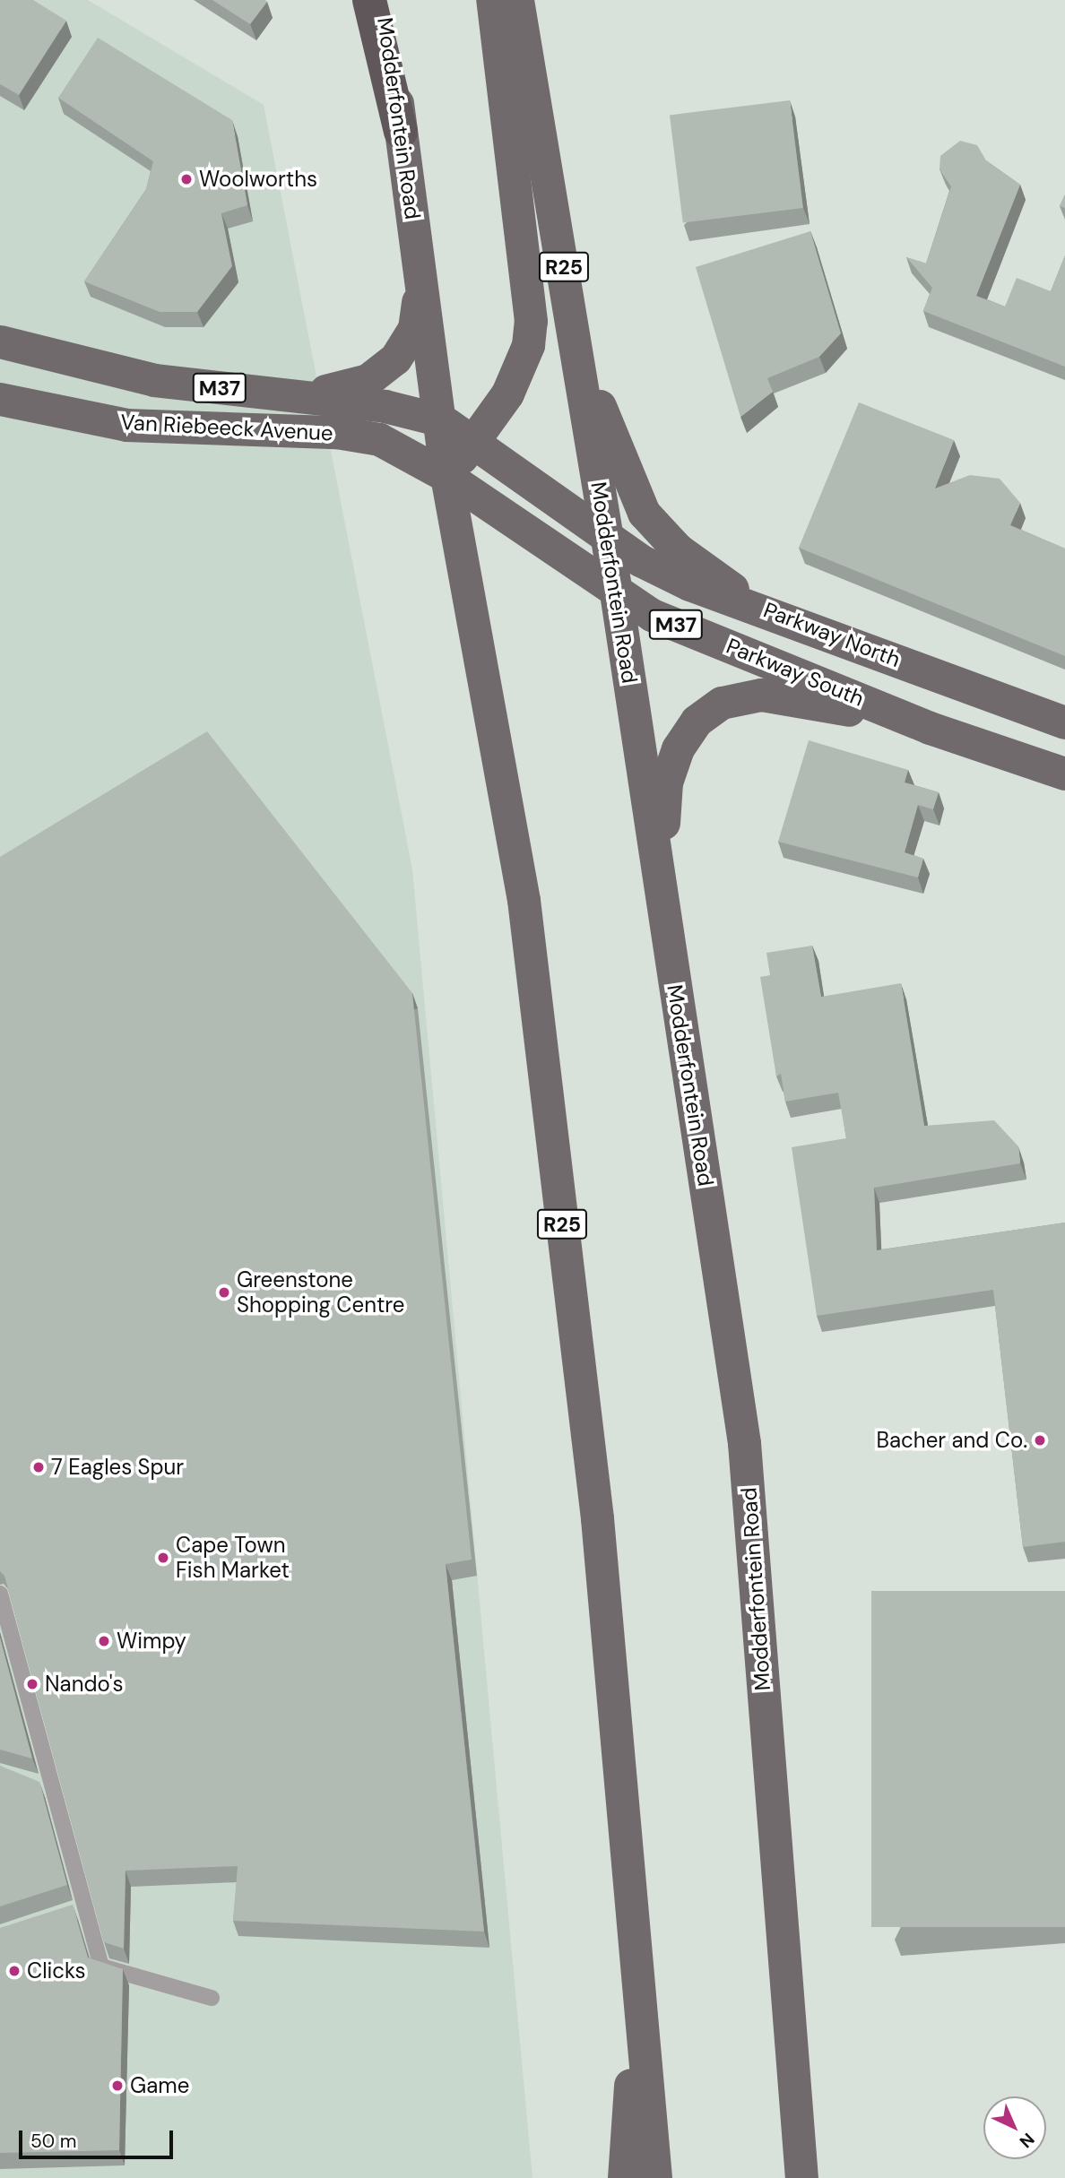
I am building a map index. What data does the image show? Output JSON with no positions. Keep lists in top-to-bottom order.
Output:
{
  "streets": {
    "main road": [
      "Modderfontein Road",
      "R25",
      "M37",
      "Van Riebeeck Avenue",
      "Parkway North",
      "Parkway South"
    ]
  },
  "crossings": [
    ["Modderfontein Road", "Van Riebeeck Avenue"],
    ["Modderfontein Road", "Parkway North"],
    ["Modderfontein Road", "Parkway South"],
    ["Van Riebeeck Avenue", "Parkway North"],
    ["Van Riebeeck Avenue", "Parkway South"]
  ],
  "places": [
    "Woolworths",
    "Greenstone Shopping Centre",
    "Bacher and Co.",
    "7 Eagles Spur",
    "Cape Town Fish Market",
    "Wimpy",
    "Nando's",
    "Clicks",
    "Game"
  ],
  "scale_bar": "50 m",
  "north": "bottom right"
}
